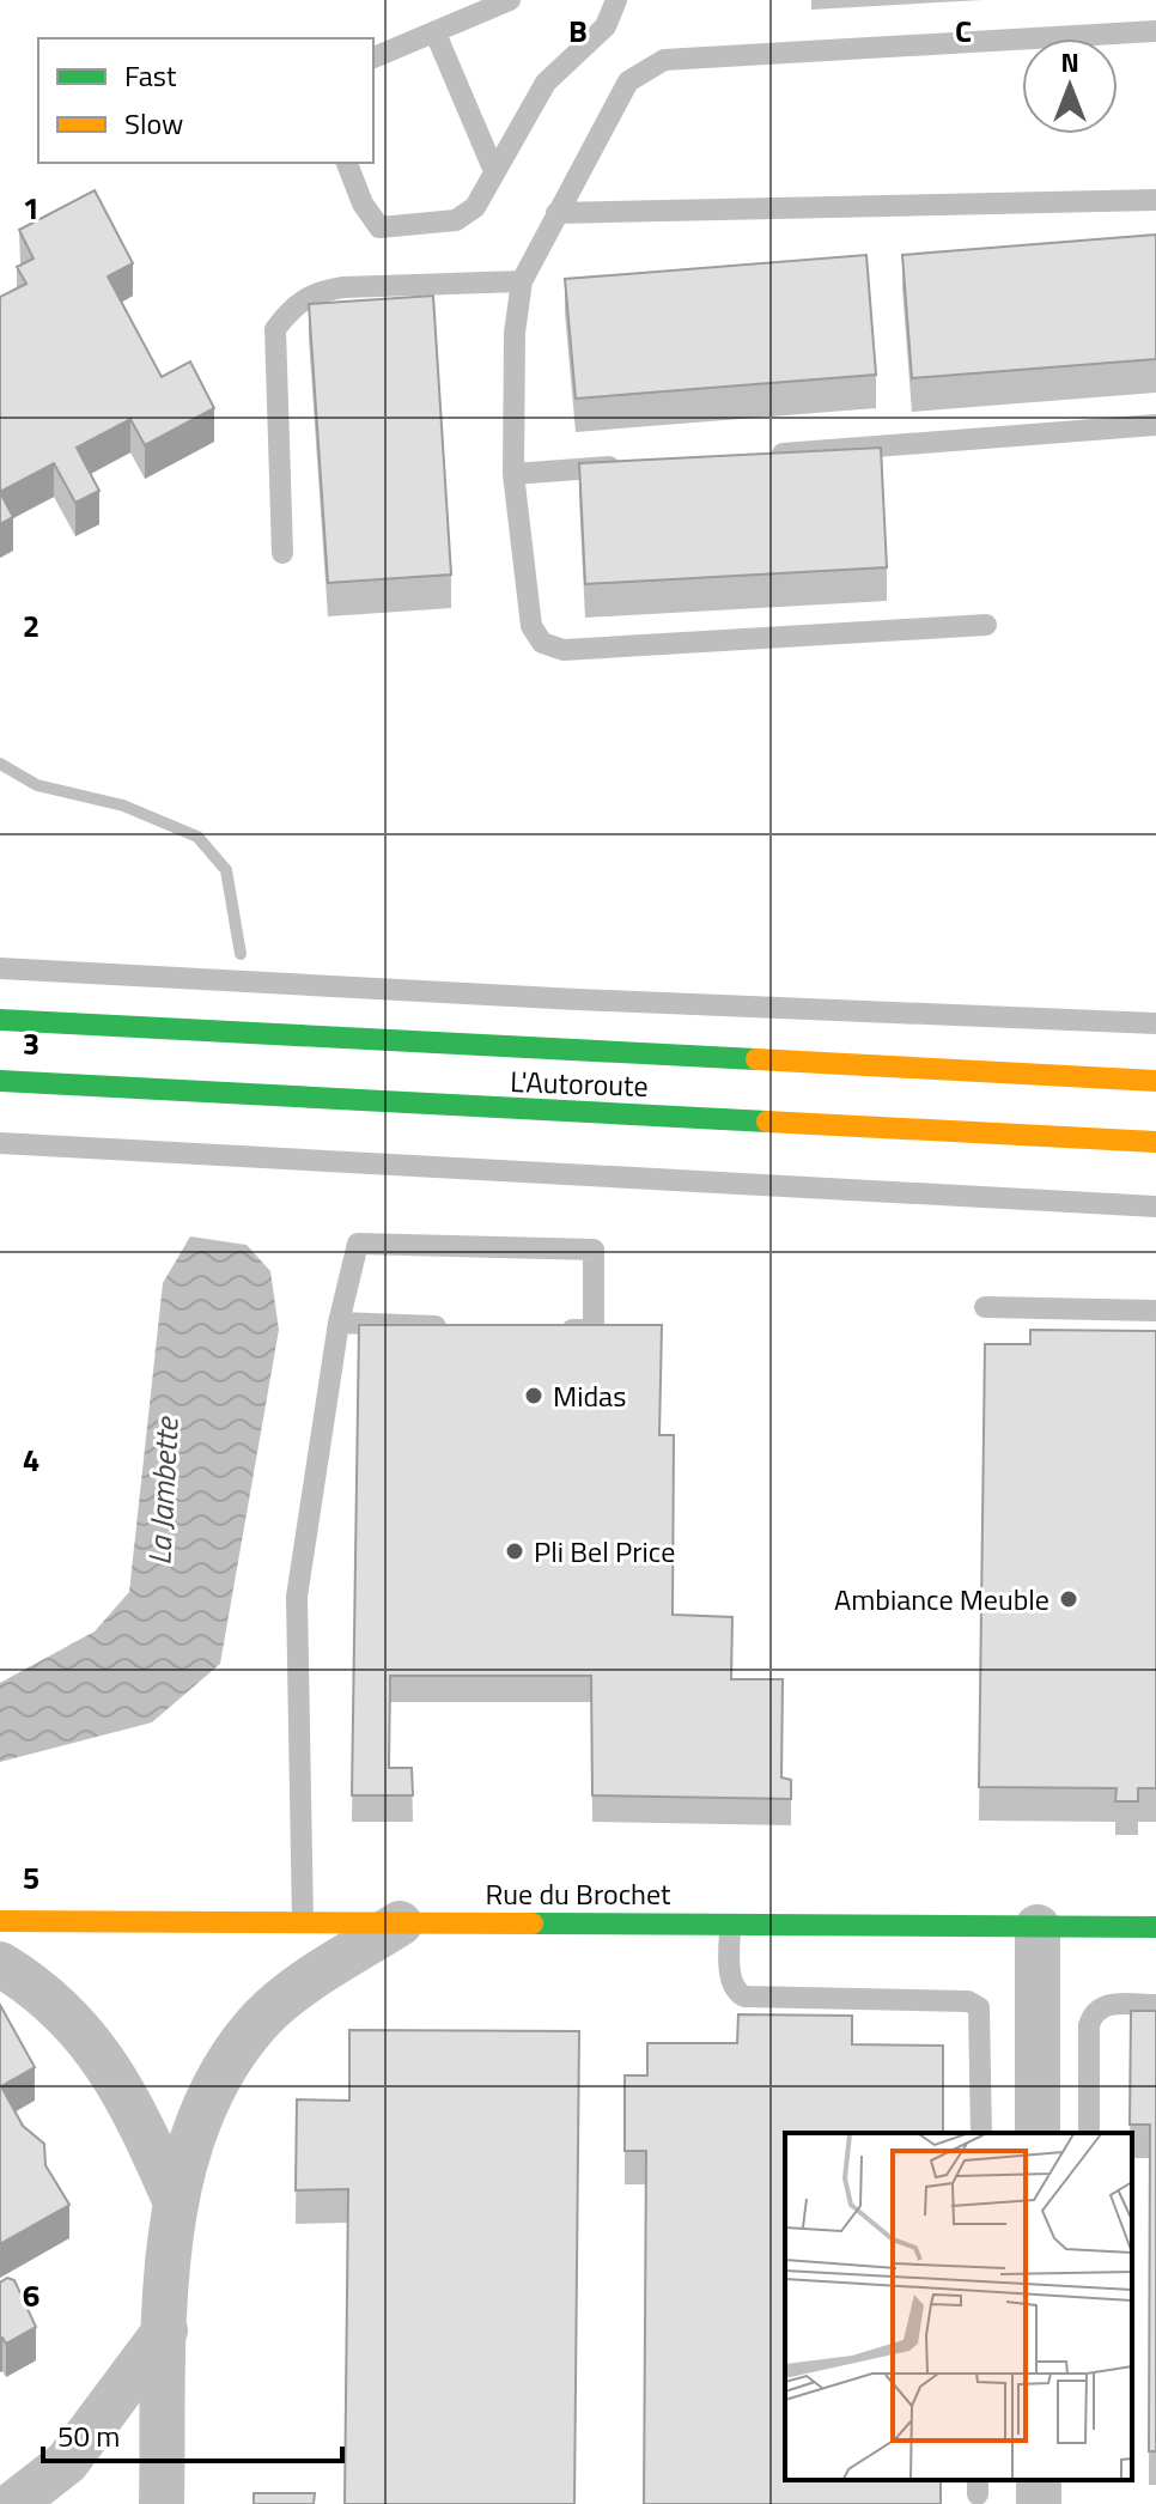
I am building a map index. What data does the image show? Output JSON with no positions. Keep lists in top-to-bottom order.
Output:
{
  "streets": {
    "main road": ["L'Autoroute", "Rue du Brochet"]
  },
  "water": ["La Jambette"],
  "places": ["Midas", "Pli Bel Price", "Ambiance Meuble"],
  "legend": ["Fast", "Slow"],
  "scale_bar": "50 m",
  "north": "top",
  "grid": {
    "columns": ["B", "C"],
    "rows": [
      "1",
      "2",
      "3",
      "4",
      "5",
      "6"
    ]
  }
}
